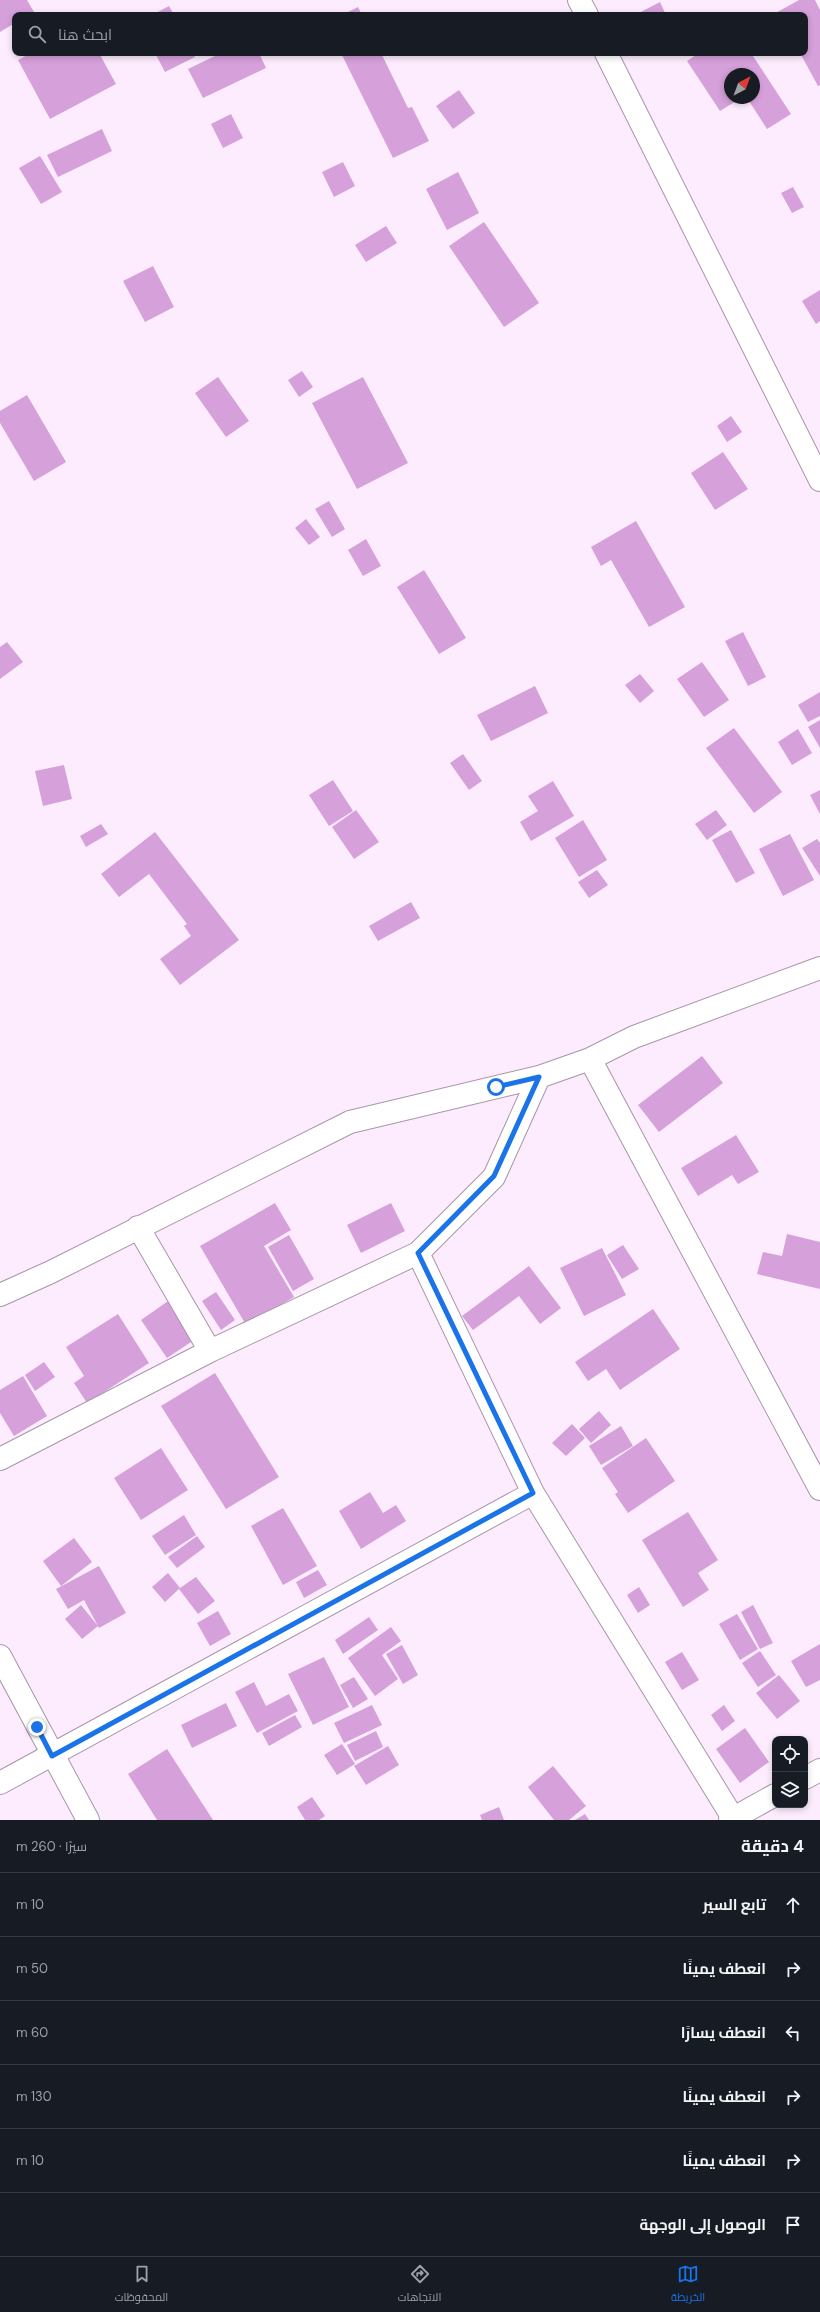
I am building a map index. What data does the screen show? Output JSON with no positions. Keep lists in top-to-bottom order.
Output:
{
  "north": "top right",
  "page": {
    "search": "ابحث هنا",
    "heading": ["4 دقيقة", "سيرًا · 260 m"],
    "list": [
      ["تابع السير", "10 m"],
      ["انعطف يمينًا", "50 m"],
      ["انعطف يسارًا", "60 m"],
      ["انعطف يمينًا", "130 m"],
      ["انعطف يمينًا", "10 m"],
      "الوصول إلى الوجهة"
    ],
    "nav": ["الخريطة", "الاتجاهات", "المحفوظات"]
  }
}
